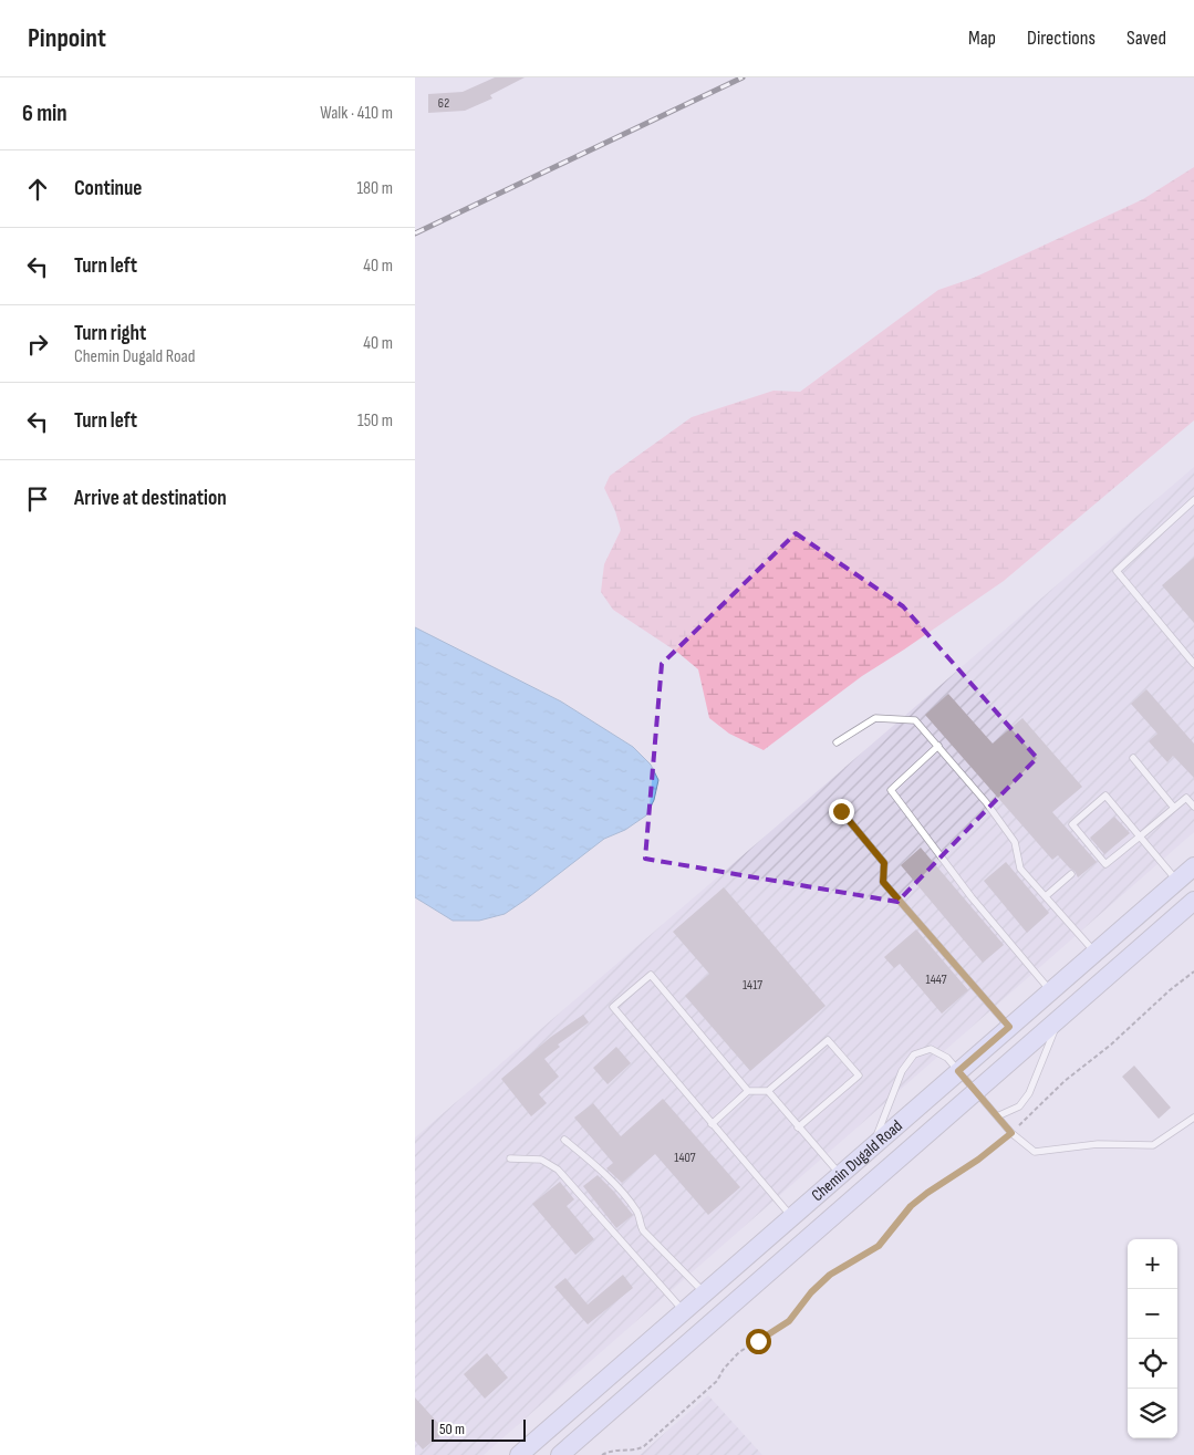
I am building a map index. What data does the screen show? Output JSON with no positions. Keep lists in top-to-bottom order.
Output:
{
  "streets": {
    "main road": ["Chemin Dugald Road"]
  },
  "house_numbers": [
    "62",
    "1447",
    "1417",
    "1407"
  ],
  "scale_bar": "50 m",
  "page": {
    "header": "Pinpoint",
    "nav": ["Map", "Directions", "Saved"],
    "heading": ["6 min", "Walk · 410 m"],
    "list": [
      ["Continue", "180 m"],
      ["Turn left", "40 m"],
      ["Turn right", "Chemin Dugald Road", "40 m"],
      ["Turn left", "150 m"],
      "Arrive at destination"
    ],
    "map_buttons": ["+", "−"],
    "scale": "50 m"
  }
}
